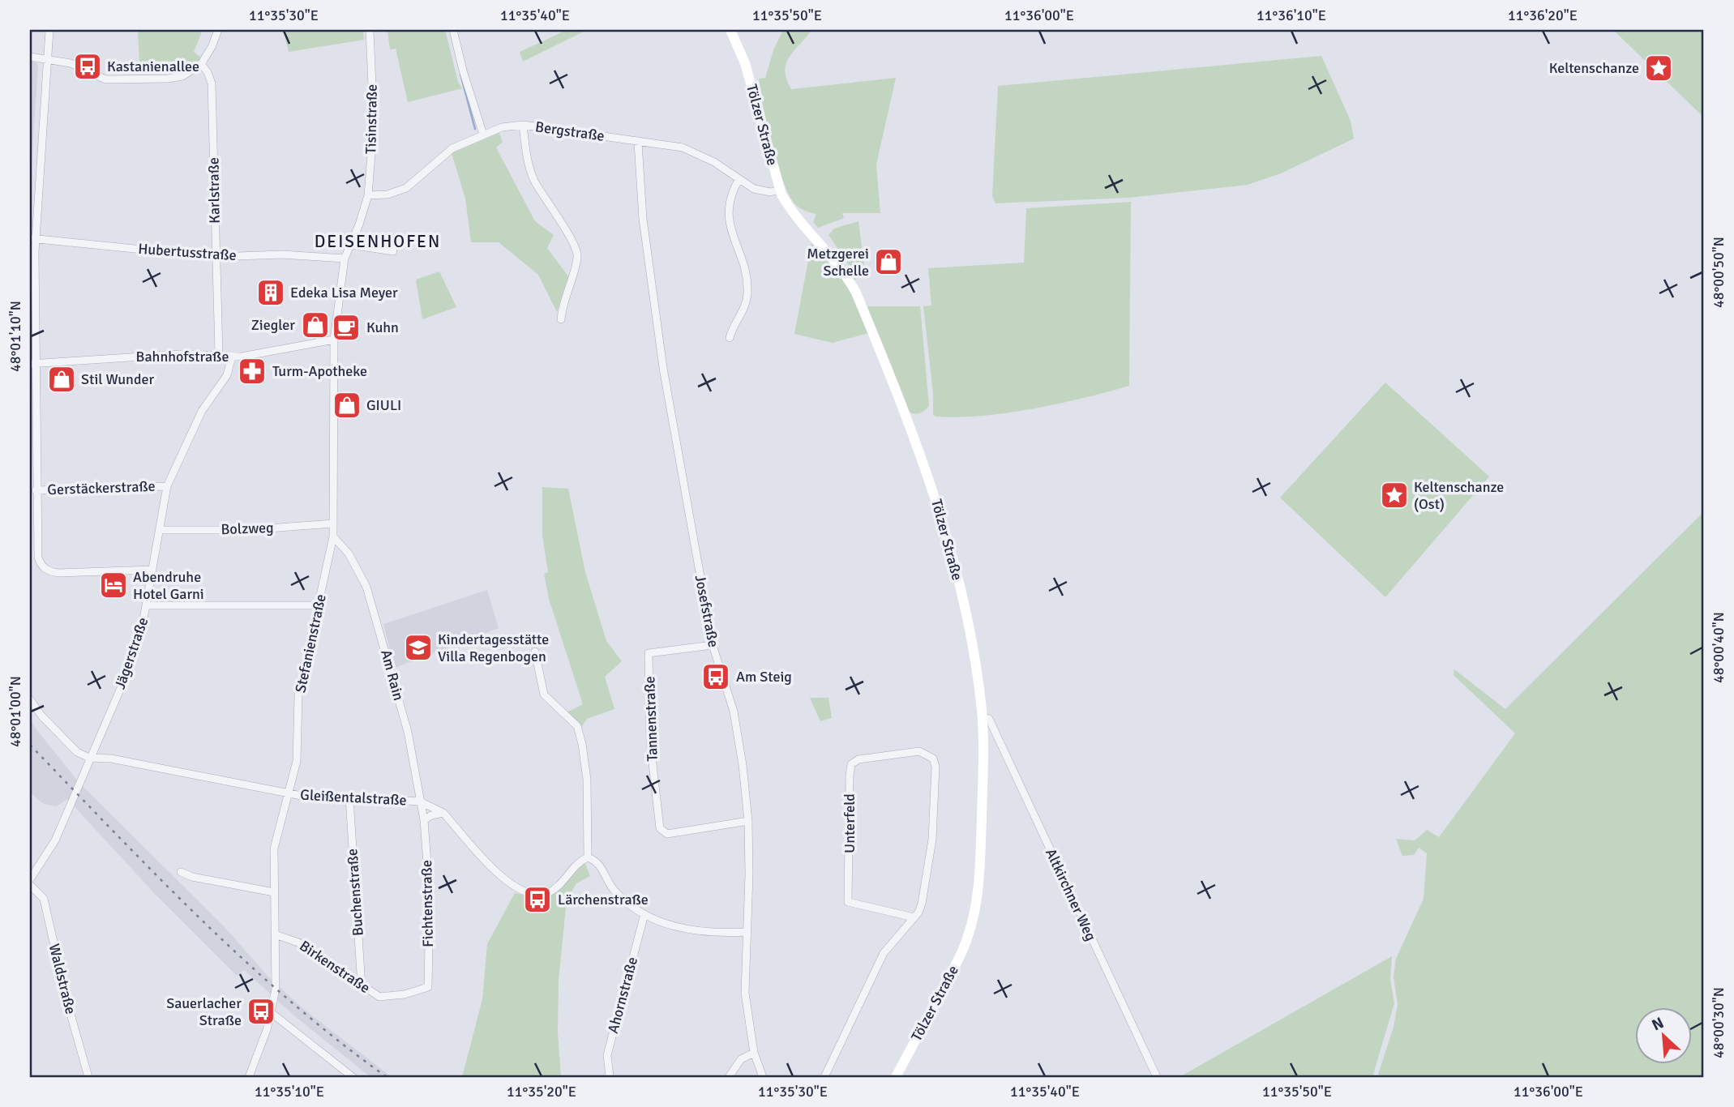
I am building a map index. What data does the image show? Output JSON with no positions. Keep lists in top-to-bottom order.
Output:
{
  "streets": {
    "main road": ["Tölzer Straße"],
    "street": [
      "Tisinstraße",
      "Bergstraße",
      "Karlstraße",
      "Hubertusstraße",
      "Bahnhofstraße",
      "Gerstäckerstraße",
      "Bolzweg",
      "Josefstraße",
      "Stefanienstraße",
      "Jägerstraße",
      "Am Rain",
      "Tannenstraße",
      "Gleißentalstraße",
      "Unterfeld",
      "Buchenstraße",
      "Altkirchner Weg",
      "Fichtenstraße",
      "Birkenstraße",
      "Waldstraße",
      "Ahornstraße"
    ]
  },
  "crossings": [
    ["Tisinstraße", "Bergstraße"],
    ["Tisinstraße", "Hubertusstraße"],
    ["Tisinstraße", "Bahnhofstraße"],
    ["Tisinstraße", "Stefanienstraße"],
    ["Tölzer Straße", "Bergstraße"],
    ["Tölzer Straße", "Altkirchner Weg"],
    ["Bergstraße", "Josefstraße"],
    ["Karlstraße", "Hubertusstraße"],
    ["Karlstraße", "Bahnhofstraße"],
    ["Bahnhofstraße", "Stefanienstraße"],
    ["Bahnhofstraße", "Jägerstraße"],
    ["Gerstäckerstraße", "Jägerstraße"],
    ["Bolzweg", "Stefanienstraße"],
    ["Bolzweg", "Jägerstraße"],
    ["Josefstraße", "Tannenstraße"],
    ["Stefanienstraße", "Am Rain"],
    ["Stefanienstraße", "Gleißentalstraße"],
    ["Stefanienstraße", "Birkenstraße"],
    ["Jägerstraße", "Gleißentalstraße"],
    ["Am Rain", "Gleißentalstraße"],
    ["Am Rain", "Fichtenstraße"],
    ["Gleißentalstraße", "Buchenstraße"],
    ["Gleißentalstraße", "Fichtenstraße"],
    ["Buchenstraße", "Birkenstraße"],
    ["Fichtenstraße", "Birkenstraße"]
  ],
  "districts": ["DEISENHOFEN"],
  "places": {
    "bus stop": [
      "Kastanienallee",
      "Am Steig",
      "Lärchenstraße",
      "Sauerlacher Straße"
    ],
    "place": ["Keltenschanze", "Keltenschanze (Ost)"],
    "shop": [
      "Metzgerei Schelle",
      "Ziegler",
      "Stil Wunder",
      "GIULI"
    ],
    "building": ["Edeka Lisa Meyer"],
    "cafe": ["Kuhn"],
    "pharmacy": ["Turm-Apotheke"],
    "hotel": ["Abendruhe Hotel Garni"],
    "school or university": ["Kindertagesstätte Villa Regenbogen"]
  },
  "north": "top left",
  "coordinates": [
    "11°35'30\"E",
    "11°35'40\"E",
    "11°35'50\"E",
    "11°36'00\"E",
    "11°36'10\"E",
    "11°36'20\"E",
    "48°00'50\"N",
    "48°01'10\"N",
    "48°00'40\"N",
    "48°01'00\"N",
    "48°00'30\"N",
    "11°35'10\"E",
    "11°35'20\"E"
  ]
}
